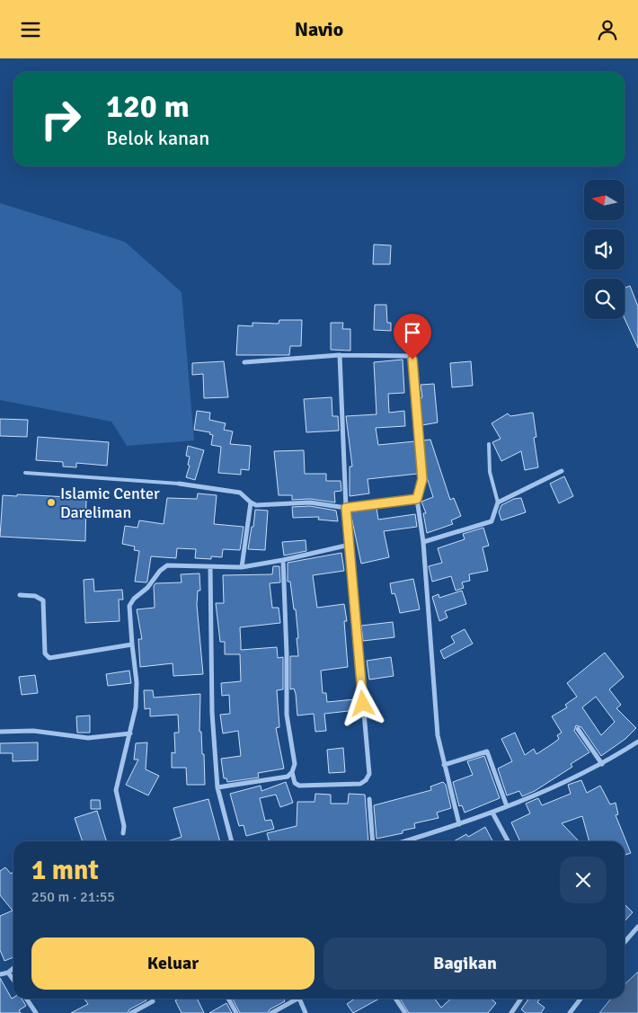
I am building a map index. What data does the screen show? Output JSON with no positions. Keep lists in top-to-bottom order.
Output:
{
  "places": ["Islamic Center Dareliman"],
  "north": "left",
  "page": {
    "header": "Navio",
    "turn": ["120 m", "Belok kanan"],
    "heading": ["1 mnt", "250 m · 21:55"],
    "buttons": ["Keluar", "Bagikan"]
  }
}
